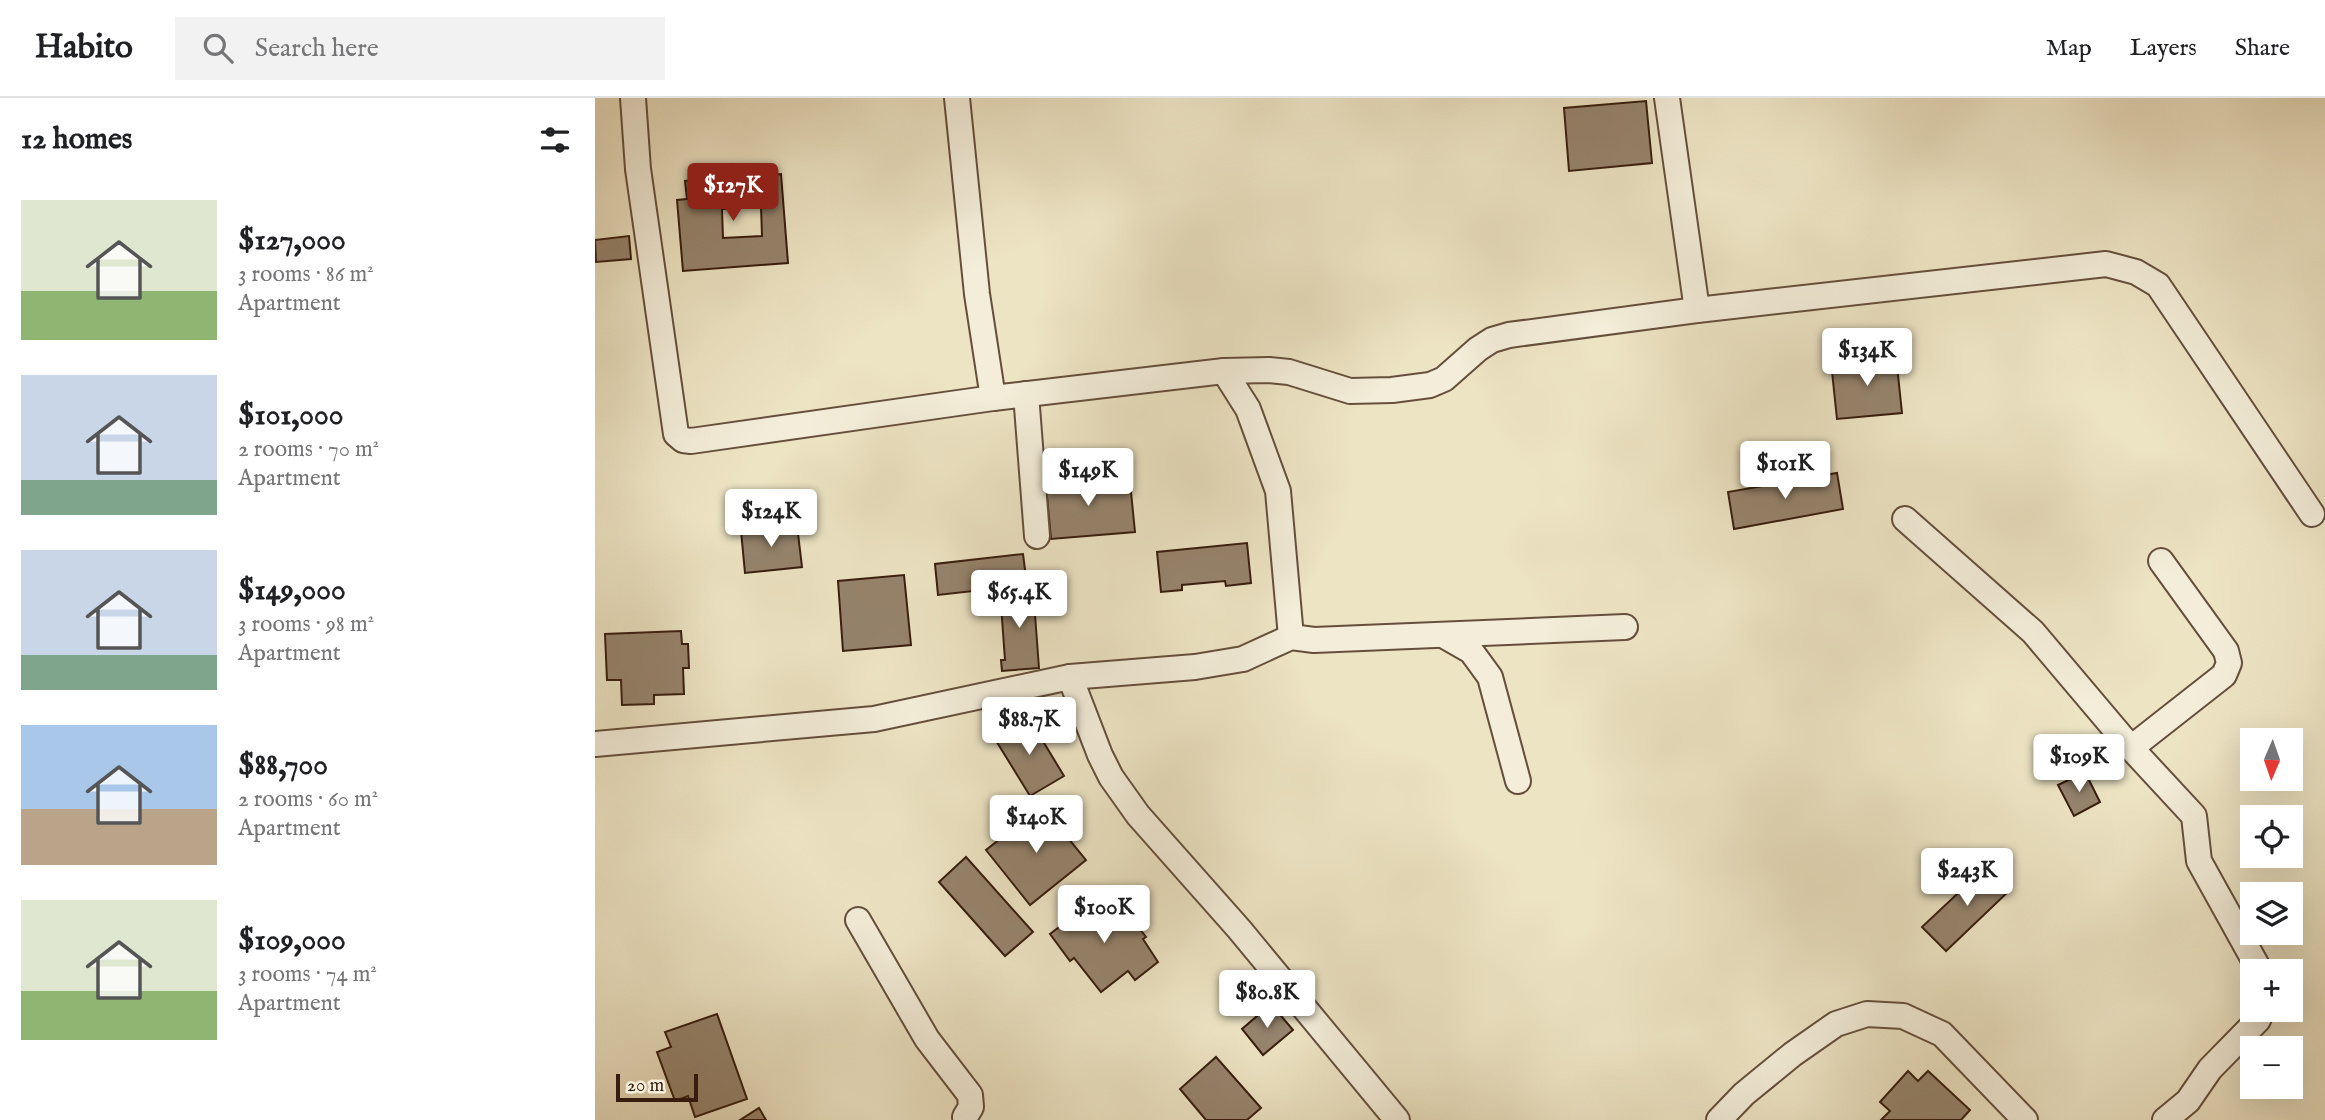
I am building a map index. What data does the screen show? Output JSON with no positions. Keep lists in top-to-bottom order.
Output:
{
  "scale_bar": "20 m",
  "north": "bottom",
  "page": {
    "header": "Habito",
    "search": "Search here",
    "nav": ["Map", "Layers", "Share"],
    "heading": "12 homes",
    "price": [
      "$127K",
      "$134K",
      "$101K",
      "$149K",
      "$124K",
      "$65.4K",
      "$88.7K",
      "$109K",
      "$140K",
      "$243K",
      "$100K",
      "$80.8K"
    ],
    "list": [
      {
        "name": "$127,000",
        "note": "3 rooms · 86 m² · Apartment"
      },
      {
        "name": "$101,000",
        "note": "2 rooms · 70 m² · Apartment"
      },
      {
        "name": "$149,000",
        "note": "3 rooms · 98 m² · Apartment"
      },
      {
        "name": "$88,700",
        "note": "2 rooms · 60 m² · Apartment"
      },
      {
        "name": "$109,000",
        "note": "3 rooms · 74 m² · Apartment"
      }
    ],
    "map_buttons": ["+", "−"],
    "scale": "20 m"
  }
}
